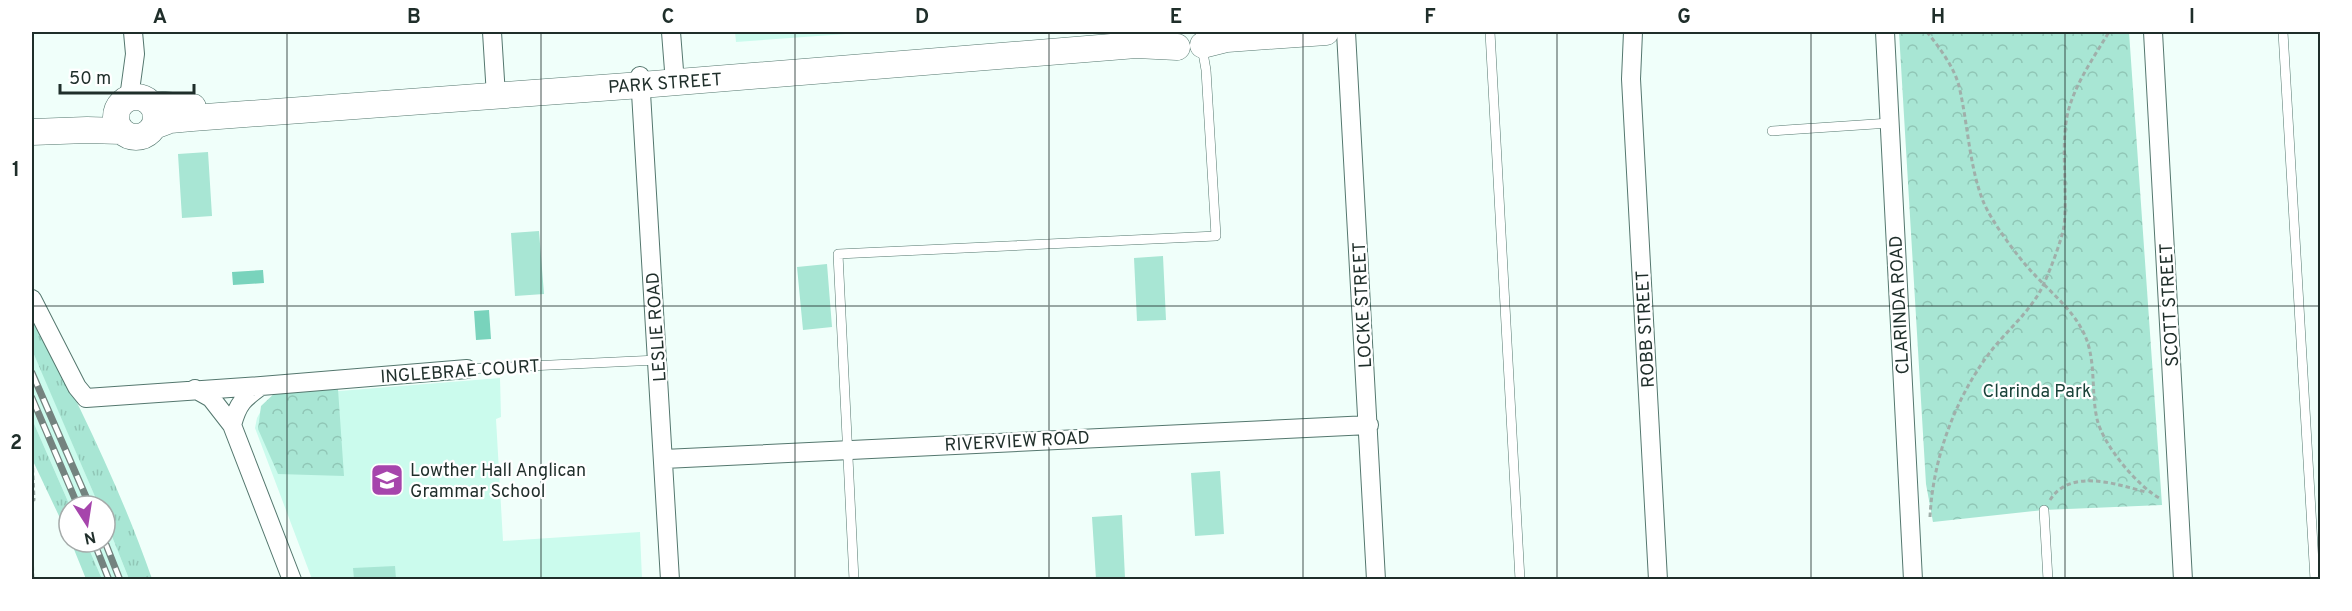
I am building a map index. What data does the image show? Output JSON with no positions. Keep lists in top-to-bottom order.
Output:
{
  "streets": {
    "street": [
      "PARK STREET",
      "LOCKE STREET",
      "CLARINDA ROAD",
      "SCOTT STREET",
      "LESLIE ROAD",
      "ROBB STREET",
      "INGLEBRAE COURT",
      "RIVERVIEW ROAD"
    ]
  },
  "crossings": [
    ["PARK STREET", "LESLIE ROAD"],
    ["LOCKE STREET", "RIVERVIEW ROAD"],
    ["LESLIE ROAD", "INGLEBRAE COURT"],
    ["LESLIE ROAD", "RIVERVIEW ROAD"]
  ],
  "parks": ["Clarinda Park"],
  "places": {
    "school or university": ["Lowther Hall Anglican Grammar School"]
  },
  "scale_bar": "50 m",
  "north": "bottom",
  "grid": {
    "columns": [
      "A",
      "B",
      "C",
      "D",
      "E",
      "F",
      "G",
      "H",
      "I"
    ],
    "rows": ["1", "2"]
  }
}
